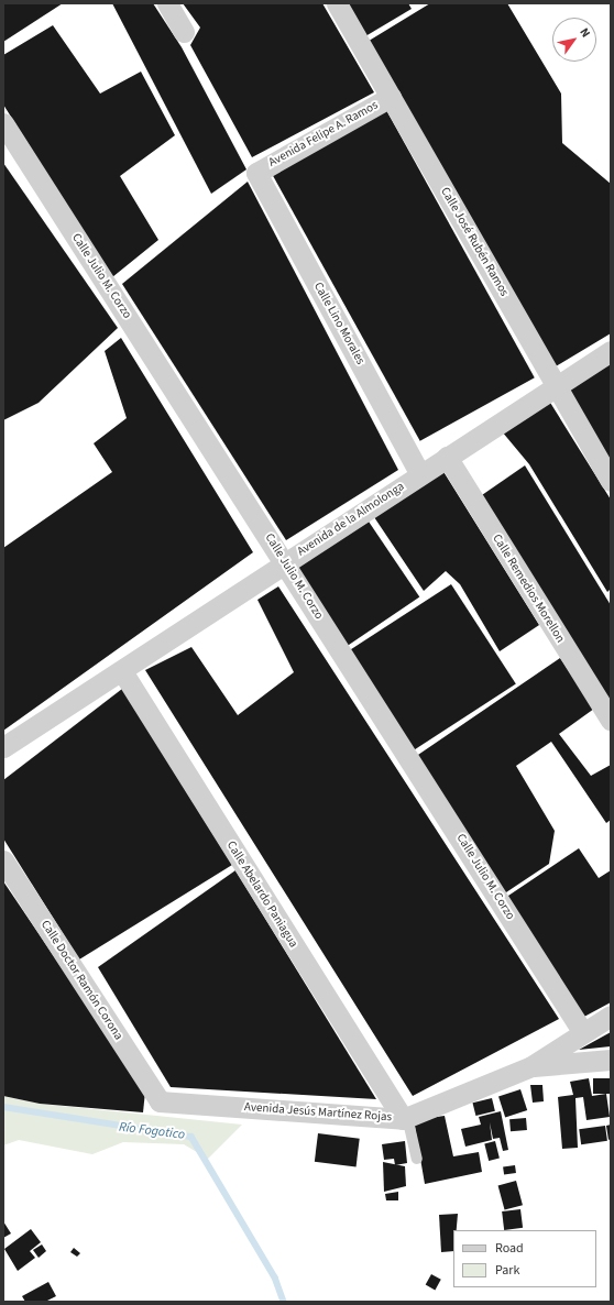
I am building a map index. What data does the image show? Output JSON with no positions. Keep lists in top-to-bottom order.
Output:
{
  "streets": {
    "street": [
      "Avenida Felipe A. Ramos",
      "Calle José Rubén Ramos",
      "Calle Julio M. Corzo",
      "Calle Lino Morales",
      "Avenida de la Almolonga",
      "Calle Remedios Morellon",
      "Calle Abelardo Paniagua",
      "Calle Doctor Ramón Corona",
      "Avenida Jesús Martínez Rojas"
    ]
  },
  "crossings": [
    ["Avenida Felipe A. Ramos", "Calle José Rubén Ramos"],
    ["Avenida Felipe A. Ramos", "Calle Lino Morales"],
    ["Calle José Rubén Ramos", "Avenida de la Almolonga"],
    ["Calle Julio M. Corzo", "Avenida de la Almolonga"],
    ["Calle Julio M. Corzo", "Avenida Jesús Martínez Rojas"],
    ["Calle Lino Morales", "Avenida de la Almolonga"],
    ["Avenida de la Almolonga", "Calle Remedios Morellon"],
    ["Avenida de la Almolonga", "Calle Abelardo Paniagua"],
    ["Calle Abelardo Paniagua", "Avenida Jesús Martínez Rojas"],
    ["Calle Doctor Ramón Corona", "Avenida Jesús Martínez Rojas"]
  ],
  "water": ["Río Fogotico"],
  "legend": ["Road", "Park"],
  "north": "top right"
}
